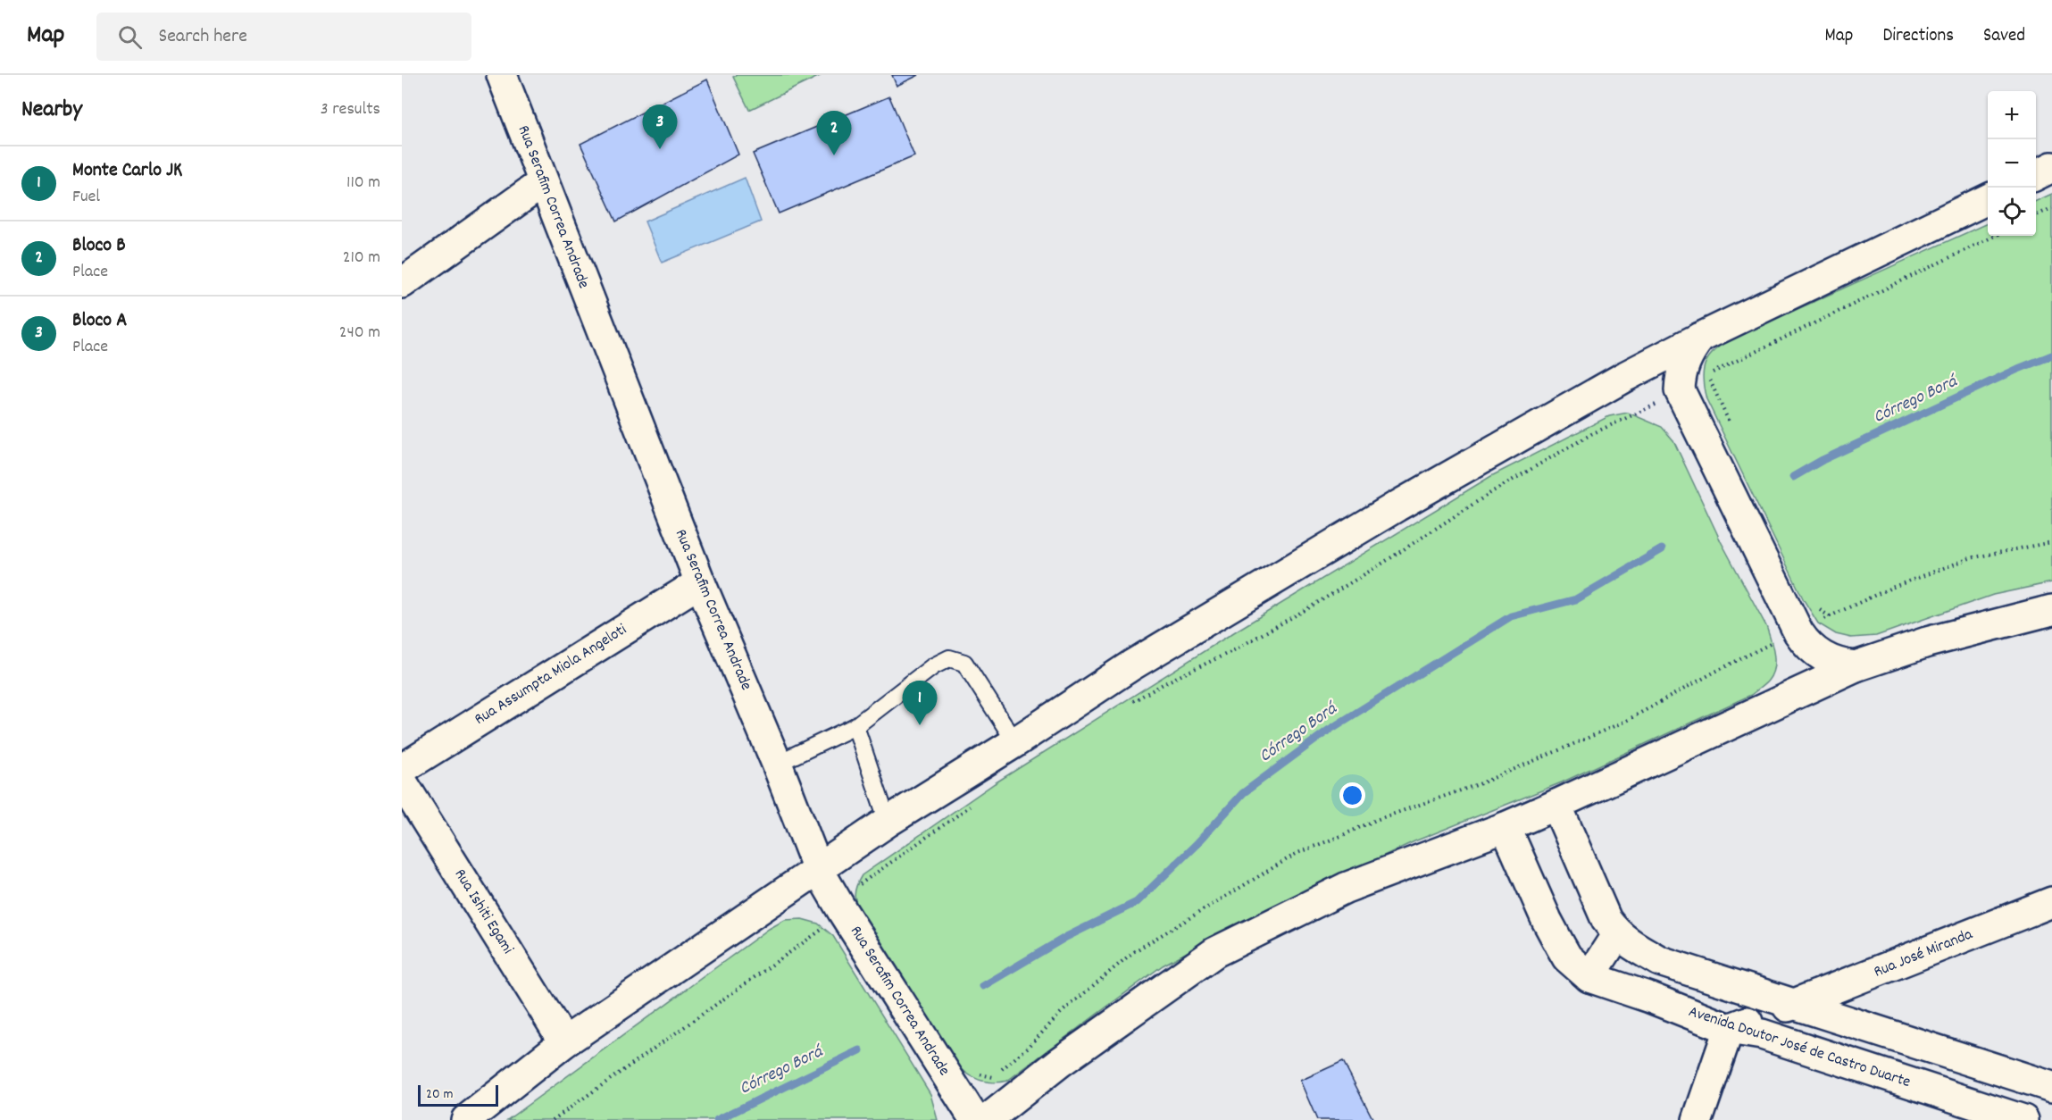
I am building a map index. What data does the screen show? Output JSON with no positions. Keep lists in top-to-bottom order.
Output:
{
  "streets": {
    "street": [
      "Rua Serafim Correa Andrade",
      "Rua Assumpta Miola Angeloti",
      "Rua Ishiti Egami",
      "Rua José Miranda",
      "Avenida Doutor José de Castro Duarte"
    ]
  },
  "crossings": [
    ["Rua Serafim Correa Andrade", "Rua Assumpta Miola Angeloti"],
    ["Rua José Miranda", "Avenida Doutor José de Castro Duarte"]
  ],
  "water": ["Córrego Borá"],
  "scale_bar": "20 m",
  "page": {
    "header": "Map",
    "search": "Search here",
    "nav": ["Map", "Directions", "Saved"],
    "heading": ["Nearby", "3 results"],
    "map_buttons": ["+", "−"],
    "pins": ["3", "2", "1"],
    "list": [
      {
        "mark": "1",
        "name": "Monte Carlo JK",
        "note": "Fuel",
        "value": "110 m"
      },
      {
        "mark": "2",
        "name": "Bloco B",
        "note": "Place",
        "value": "210 m"
      },
      {
        "mark": "3",
        "name": "Bloco A",
        "note": "Place",
        "value": "240 m"
      }
    ],
    "scale": "20 m"
  }
}
